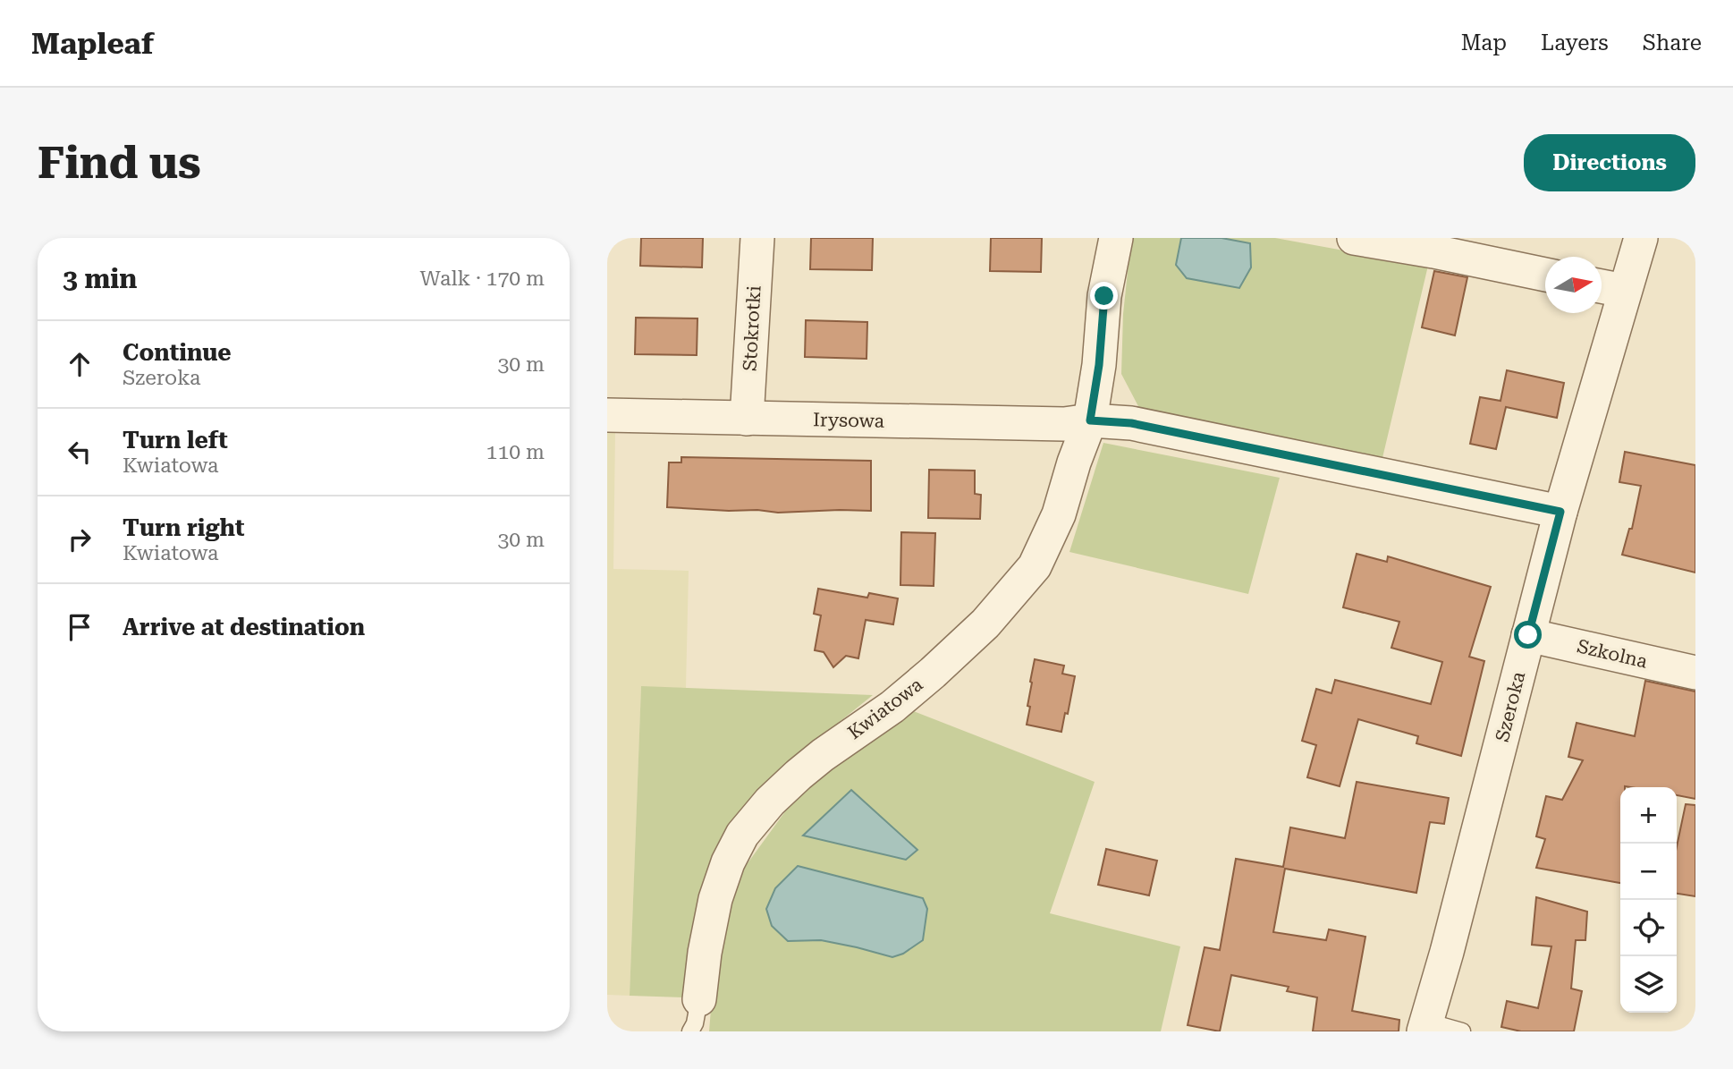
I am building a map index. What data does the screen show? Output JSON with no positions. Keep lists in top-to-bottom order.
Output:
{
  "streets": {
    "street": [
      "Stokrotki",
      "Irysowa",
      "Szkolna",
      "Szeroka",
      "Kwiatowa"
    ]
  },
  "crossings": [
    ["Stokrotki", "Irysowa"],
    ["Irysowa", "Kwiatowa"],
    ["Szkolna", "Szeroka"]
  ],
  "north": "right",
  "page": {
    "header": "Mapleaf",
    "nav": ["Map", "Layers", "Share"],
    "buttons": "Directions",
    "title": "Find us",
    "heading": ["3 min", "Walk · 170 m"],
    "list": [
      ["Continue", "Szeroka", "30 m"],
      ["Turn left", "Kwiatowa", "110 m"],
      ["Turn right", "Kwiatowa", "30 m"],
      "Arrive at destination"
    ],
    "map_buttons": ["+", "−"]
  }
}
